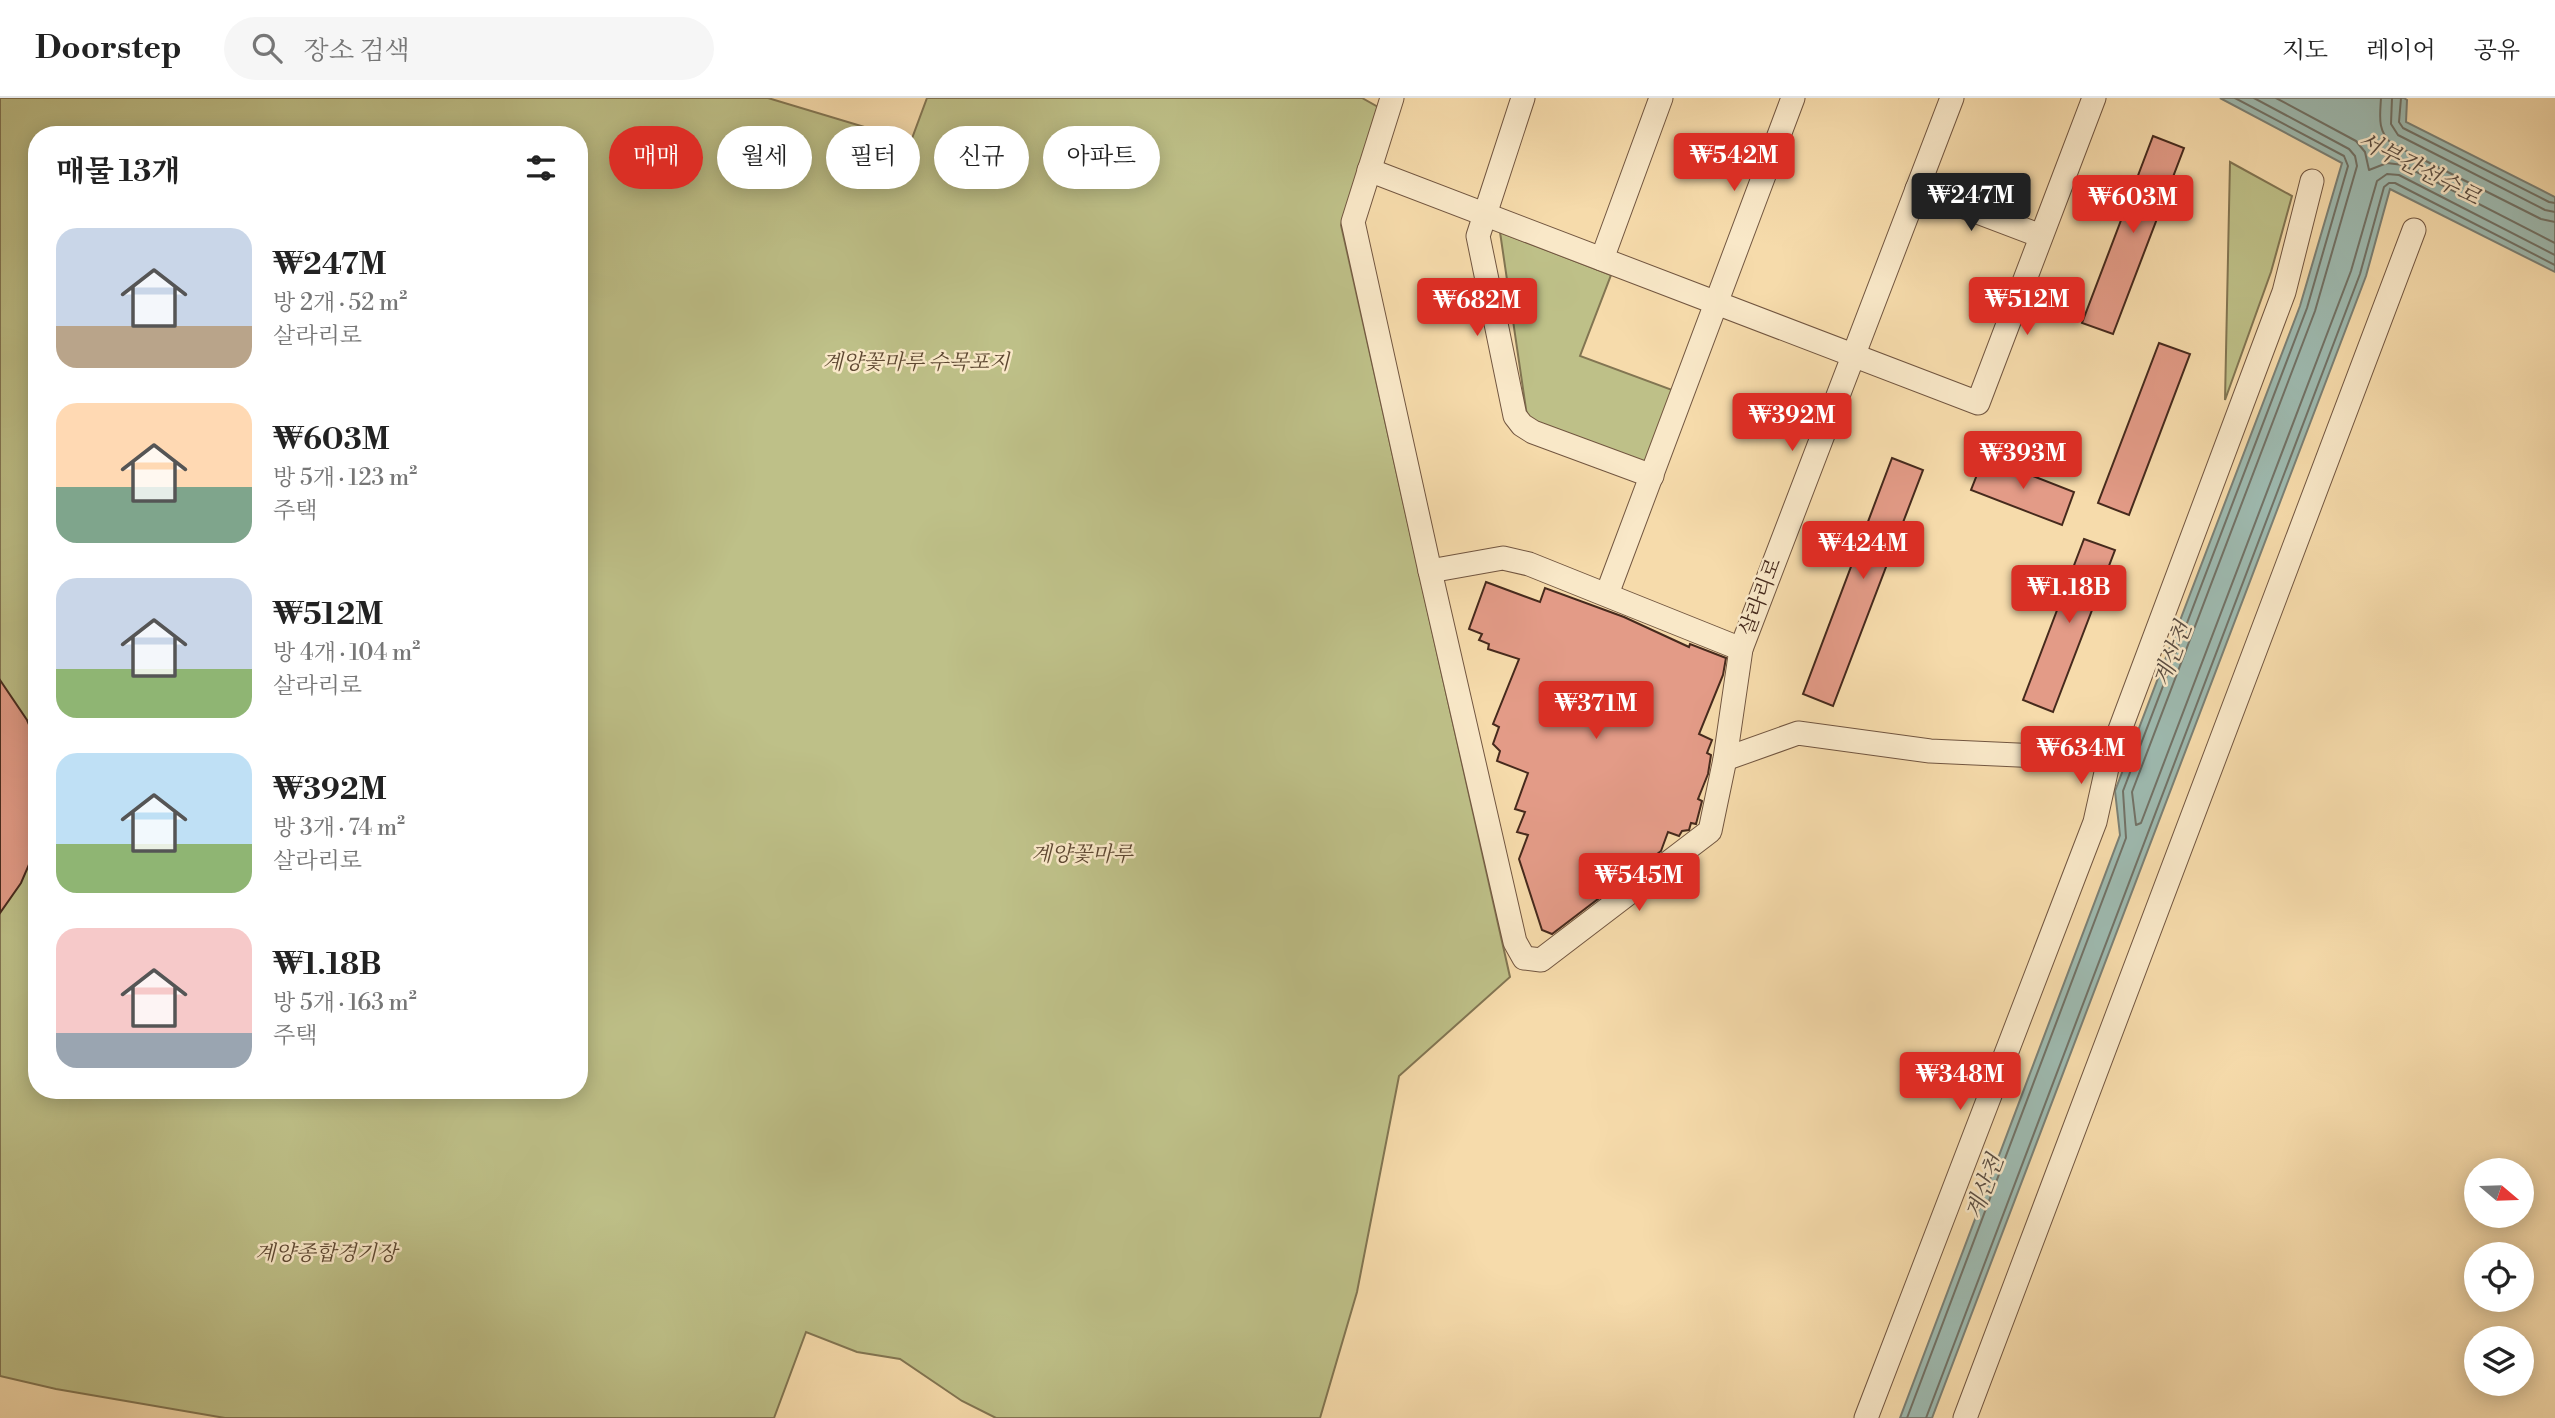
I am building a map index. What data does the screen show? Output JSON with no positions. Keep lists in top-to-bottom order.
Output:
{
  "streets": {
    "street": ["살라리로"]
  },
  "water": ["서부간선수로", "계산천"],
  "parks": ["계양꽃마루 수목포지", "계양꽃마루", "계양종합경기장"],
  "north": "right",
  "page": {
    "header": "Doorstep",
    "search": "장소 검색",
    "nav": ["지도", "레이어", "공유"],
    "chip": [
      "매매",
      "월세",
      "필터",
      "신규",
      "아파트"
    ],
    "heading": "매물 13개",
    "price": [
      "₩542M",
      "₩247M",
      "₩603M",
      "₩512M",
      "₩682M",
      "₩392M",
      "₩393M",
      "₩424M",
      "₩1.18B",
      "₩371M",
      "₩634M",
      "₩545M",
      "₩348M"
    ],
    "list": [
      {
        "name": "₩247M",
        "note": "방 2개 · 52 m² · 살라리로"
      },
      {
        "name": "₩603M",
        "note": "방 5개 · 123 m² · 주택"
      },
      {
        "name": "₩512M",
        "note": "방 4개 · 104 m² · 살라리로"
      },
      {
        "name": "₩392M",
        "note": "방 3개 · 74 m² · 살라리로"
      },
      {
        "name": "₩1.18B",
        "note": "방 5개 · 163 m² · 주택"
      }
    ]
  }
}
